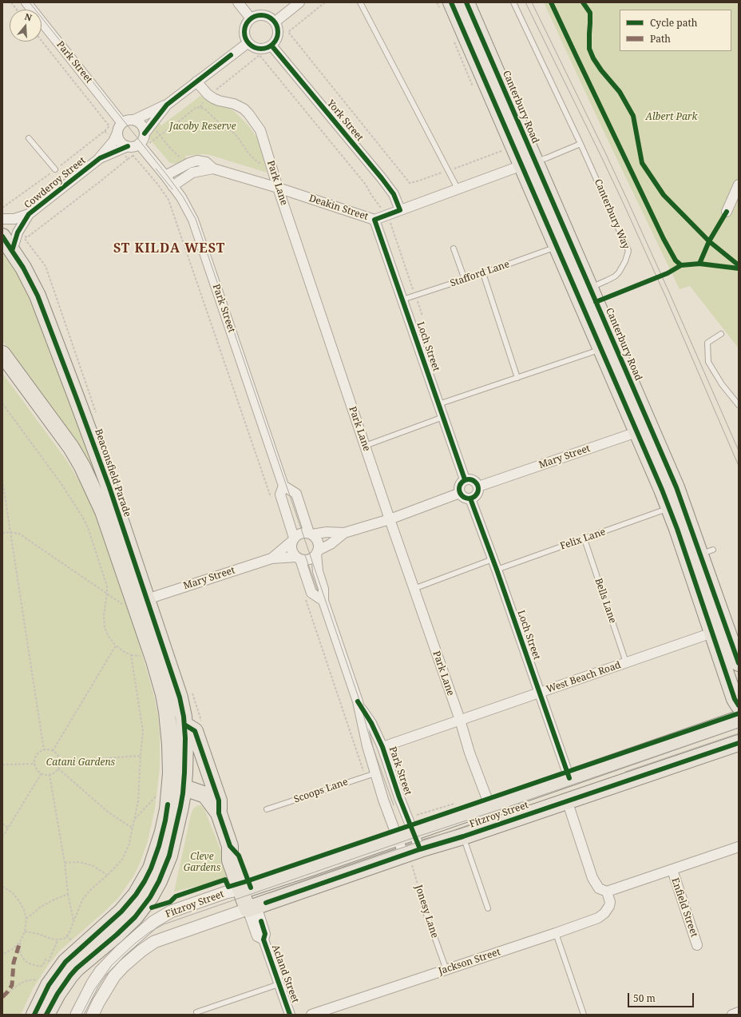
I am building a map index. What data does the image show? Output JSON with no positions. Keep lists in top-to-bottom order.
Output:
{
  "streets": {
    "main road": ["Canterbury Road", "Beaconsfield Parade", "Fitzroy Street"],
    "street": [
      "Park Street",
      "York Street",
      "Cowderoy Street",
      "Park Lane",
      "Deakin Street",
      "Loch Street",
      "Mary Street",
      "West Beach Road",
      "Enfield Street",
      "Jackson Street",
      "Acland Street"
    ],
    "lane": [
      "Canterbury Way",
      "Stafford Lane",
      "Felix Lane",
      "Bells Lane",
      "Scoops Lane",
      "Jonesy Lane"
    ]
  },
  "crossings": [
    ["Park Street", "Cowderoy Street"],
    ["Park Street", "Deakin Street"],
    ["Park Street", "Mary Street"],
    ["Park Street", "West Beach Road"],
    ["Park Street", "Scoops Lane"],
    ["Park Street", "Fitzroy Street"],
    ["Park Street", "Jonesy Lane"],
    ["Canterbury Road", "Deakin Street"],
    ["Canterbury Road", "Canterbury Way"],
    ["Canterbury Road", "Stafford Lane"],
    ["Canterbury Road", "Mary Street"],
    ["Canterbury Road", "Felix Lane"],
    ["Canterbury Road", "West Beach Road"],
    ["York Street", "Deakin Street"],
    ["Cowderoy Street", "Beaconsfield Parade"],
    ["Park Lane", "Deakin Street"],
    ["Park Lane", "West Beach Road"],
    ["Park Lane", "Fitzroy Street"],
    ["Deakin Street", "Loch Street"],
    ["Stafford Lane", "Loch Street"],
    ["Loch Street", "Mary Street"],
    ["Loch Street", "Felix Lane"],
    ["Loch Street", "West Beach Road"],
    ["Loch Street", "Fitzroy Street"],
    ["Mary Street", "Beaconsfield Parade"],
    ["Felix Lane", "Bells Lane"],
    ["Bells Lane", "West Beach Road"],
    ["Fitzroy Street", "Jonesy Lane"],
    ["Fitzroy Street", "Acland Street"],
    ["Jonesy Lane", "Jackson Street"]
  ],
  "districts": ["ST KILDA WEST"],
  "parks": [
    "Albert Park",
    "Jacoby Reserve",
    "Catani Gardens",
    "Cleve Gardens"
  ],
  "legend": ["Cycle path", "Path"],
  "scale_bar": "50 m",
  "north": "top"
}
